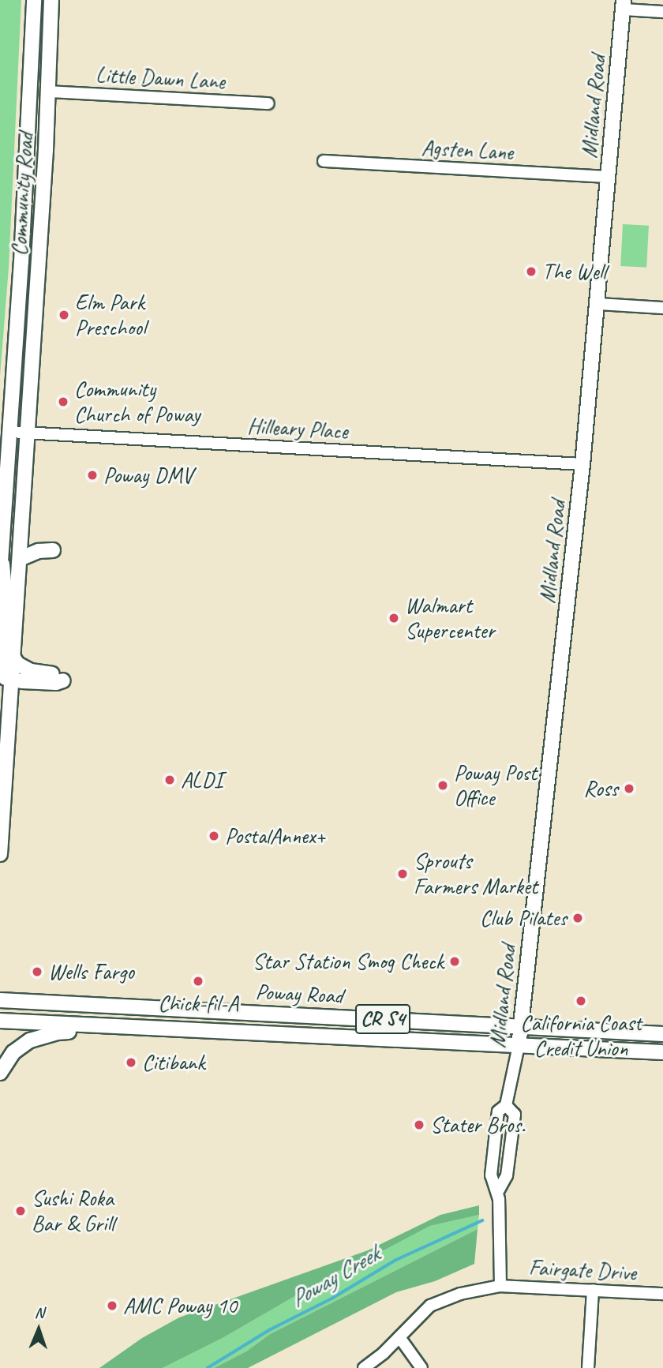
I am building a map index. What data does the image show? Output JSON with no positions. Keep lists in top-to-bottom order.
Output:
{
  "streets": {
    "main road": [
      "Midland Road",
      "Community Road",
      "Poway Road",
      "CR S4"
    ],
    "street": [
      "Little Dawn Lane",
      "Agsten Lane",
      "Hilleary Place",
      "Fairgate Drive"
    ]
  },
  "crossings": [
    ["Little Dawn Lane", "Community Road"],
    ["Midland Road", "Agsten Lane"],
    ["Midland Road", "Hilleary Place"],
    ["Midland Road", "Poway Road"],
    ["Midland Road", "Fairgate Drive"],
    ["Community Road", "Hilleary Place"]
  ],
  "water": ["Poway Creek"],
  "places": [
    "The Well",
    "Elm Park Preschool",
    "Community Church of Poway",
    "Poway DMV",
    "Walmart Supercenter",
    "ALDI",
    "Poway Post Office",
    "Ross",
    "PostalAnnex+",
    "Sprouts Farmers Market",
    "Club Pilates",
    "Star Station Smog Check",
    "Wells Fargo",
    "Chick-fil-A",
    "California Coast Credit Union",
    "Citibank",
    "Stater Bros.",
    "Sushi Roka Bar & Grill",
    "AMC Poway 10"
  ],
  "north": "top"
}
